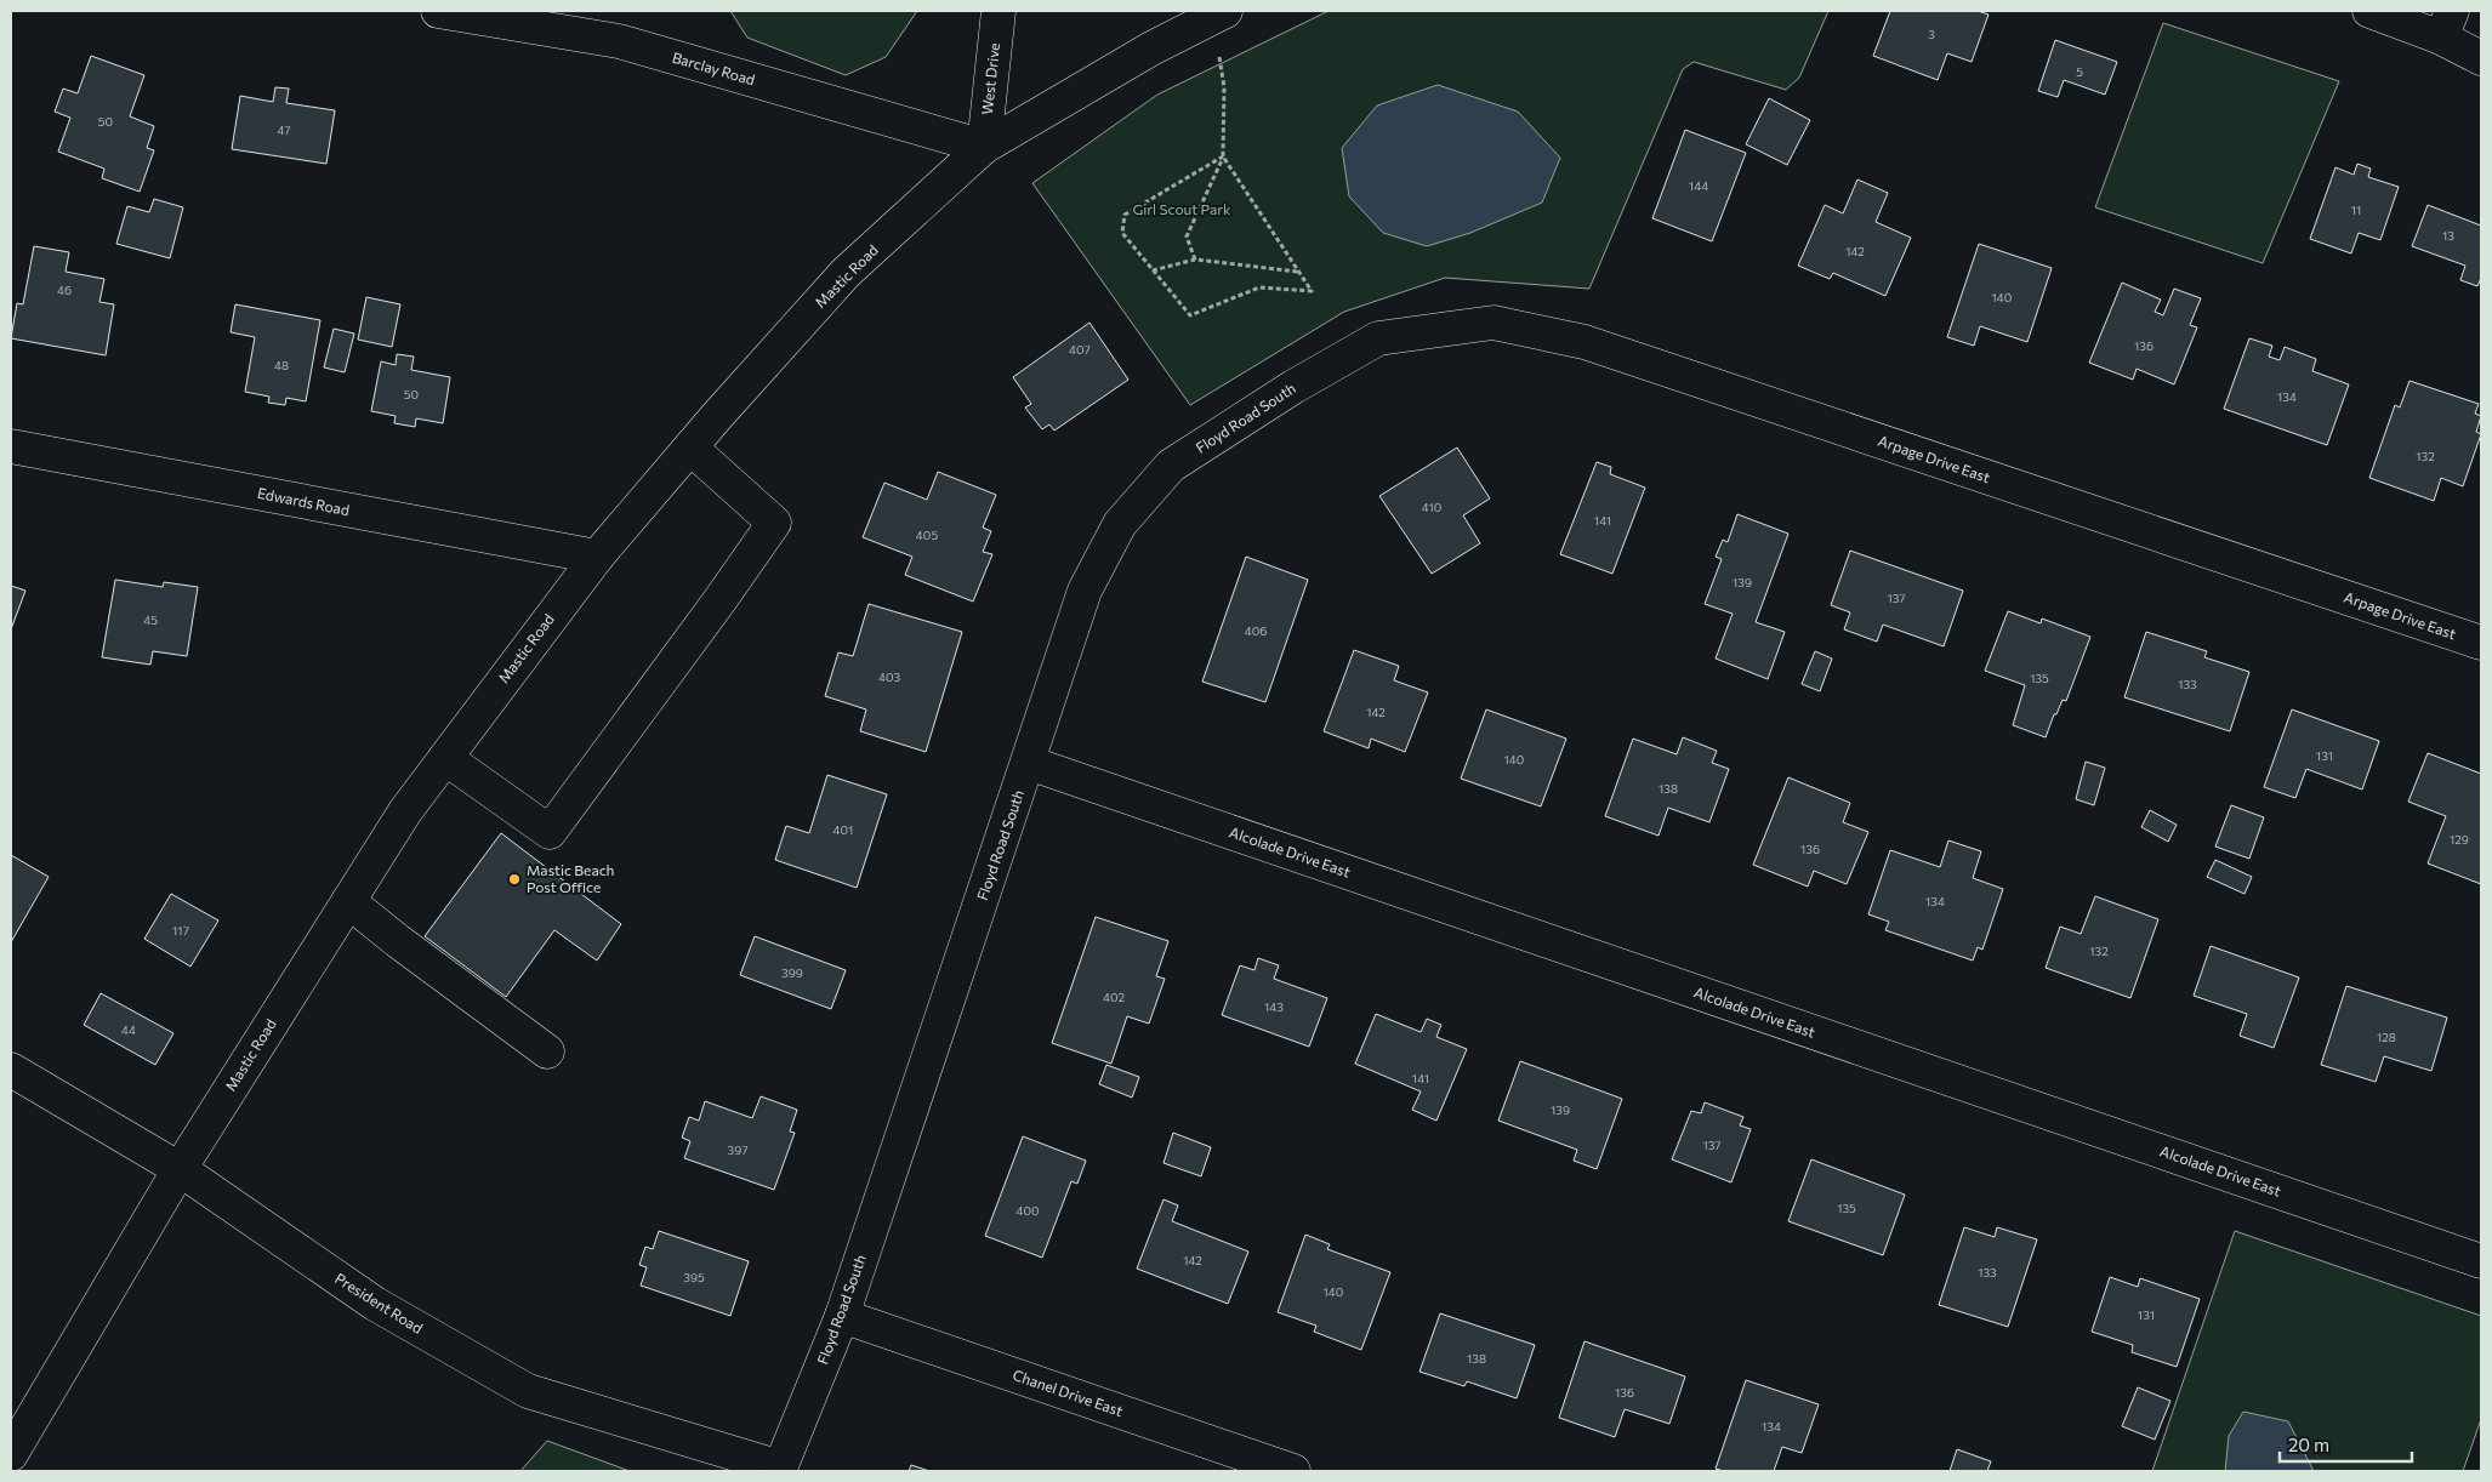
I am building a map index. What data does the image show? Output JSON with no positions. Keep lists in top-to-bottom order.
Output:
{
  "streets": {
    "street": [
      "Barclay Road",
      "West Drive",
      "Mastic Road",
      "Floyd Road South",
      "Arpage Drive East",
      "Edwards Road",
      "Alcolade Drive East",
      "President Road",
      "Chanel Drive East"
    ]
  },
  "crossings": [
    ["Barclay Road", "West Drive"],
    ["Barclay Road", "Mastic Road"],
    ["West Drive", "Mastic Road"],
    ["Mastic Road", "Edwards Road"],
    ["Mastic Road", "President Road"],
    ["Floyd Road South", "Arpage Drive East"],
    ["Floyd Road South", "Alcolade Drive East"],
    ["Floyd Road South", "President Road"],
    ["Floyd Road South", "Chanel Drive East"]
  ],
  "parks": ["Girl Scout Park"],
  "places": ["Mastic Beach Post Office"],
  "house_numbers": [
    "3",
    "5",
    "50",
    "47",
    "144",
    "11",
    "13",
    "142",
    "46",
    "140",
    "136",
    "407",
    "48",
    "50",
    "134",
    "132",
    "410",
    "141",
    "405",
    "139",
    "137",
    "45",
    "406",
    "403",
    "135",
    "133",
    "142",
    "131",
    "140",
    "138",
    "401",
    "129",
    "136",
    "134",
    "117",
    "132",
    "399",
    "402",
    "143",
    "44",
    "128",
    "141",
    "139",
    "137",
    "397",
    "135",
    "400",
    "142",
    "133",
    "395",
    "140",
    "131",
    "138",
    "136",
    "134"
  ],
  "scale_bar": "20 m"
}
